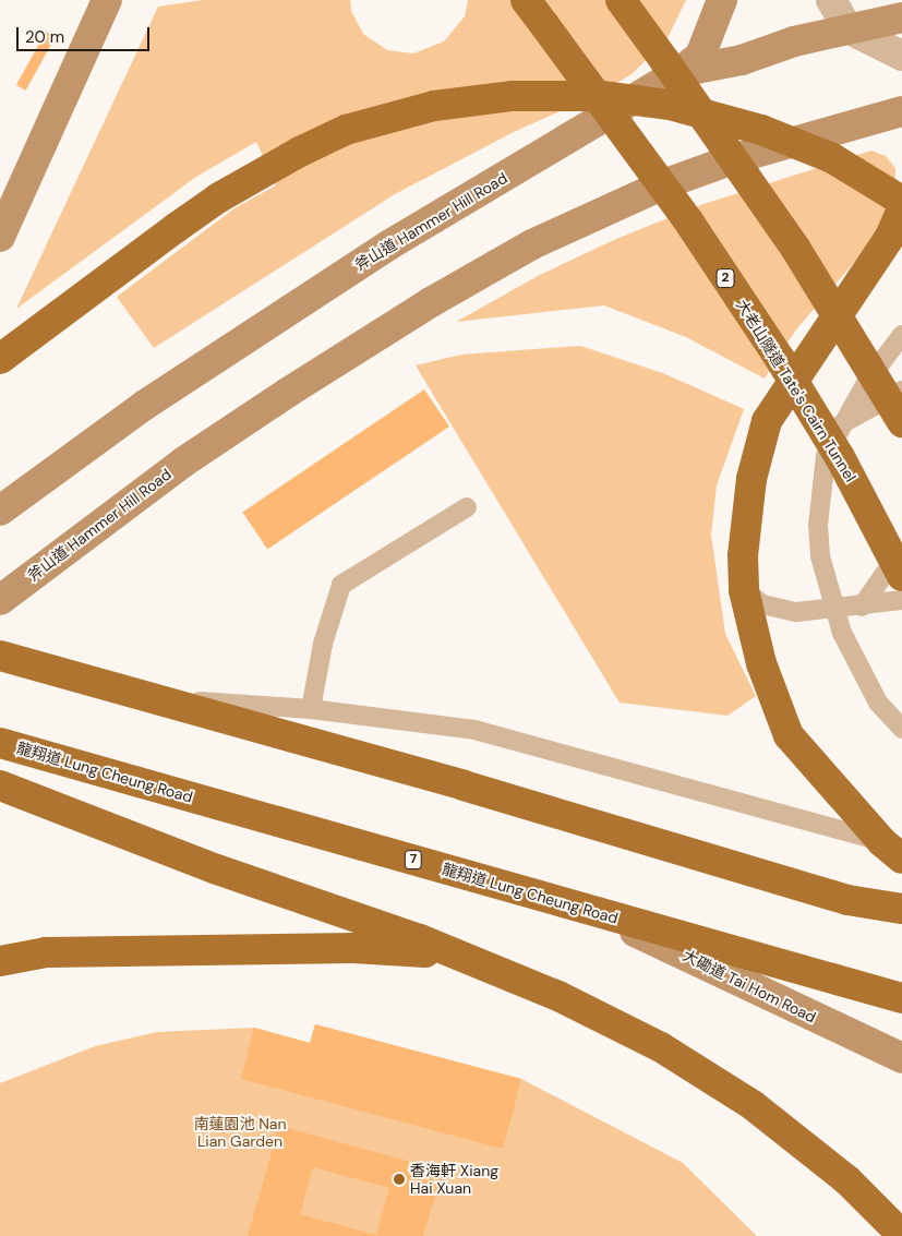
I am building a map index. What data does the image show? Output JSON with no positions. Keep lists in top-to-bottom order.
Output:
{
  "streets": {
    "highway": [
      "2",
      "大老山隧道 Tate's Cairn Tunnel",
      "龍翔道 Lung Cheung Road",
      "7"
    ],
    "main road": ["斧山道 Hammer Hill Road", "大磡道 Tai Hom Road"]
  },
  "crossings": [
    ["龍翔道 Lung Cheung Road", "大磡道 Tai Hom Road"]
  ],
  "parks": ["南蓮園池 Nan Lian Garden"],
  "places": ["香海軒 Xiang Hai Xuan"],
  "scale_bar": "20 m"
}
